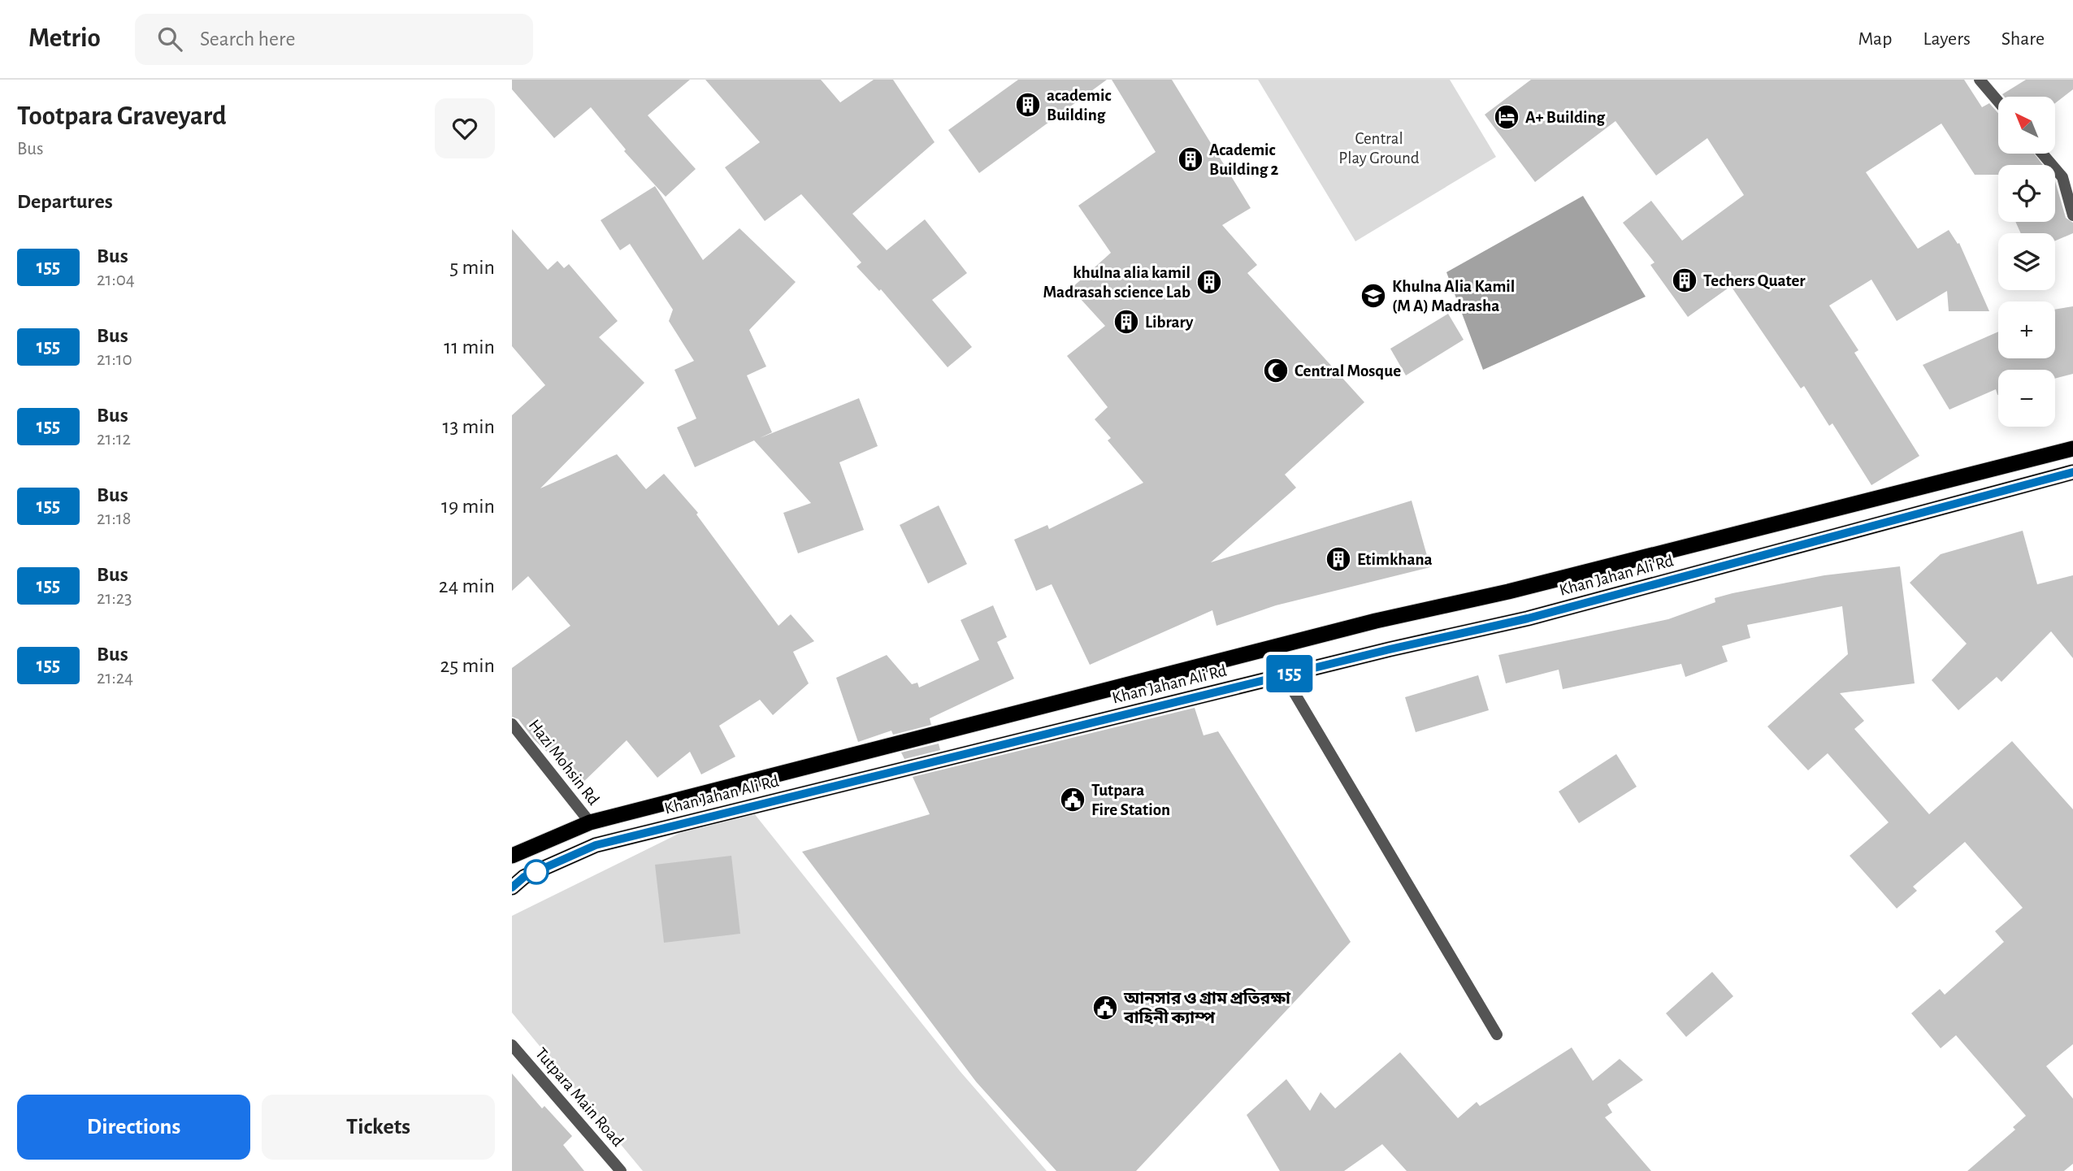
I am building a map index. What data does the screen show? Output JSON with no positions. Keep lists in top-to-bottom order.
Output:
{
  "streets": {
    "highway": ["Khan Jahan Ali Rd"],
    "street": ["Hazi Mohsin Rd", "Tutpara Main Road"]
  },
  "crossings": [
    ["Khan Jahan Ali Rd", "Hazi Mohsin Rd"]
  ],
  "parks": ["Central Play Ground"],
  "places": {
    "building": [
      "academic Building",
      "Academic Building 2",
      "Techers Quater",
      "khulna alia kamil Madrasah science Lab",
      "Library",
      "Etimkhana"
    ],
    "hotel": ["A+ Building"],
    "school or university": ["Khulna Alia Kamil (M A) Madrasha"],
    "mosque": ["Central Mosque"],
    "public building": ["Tutpara Fire Station", "আনসার ও গ্রাম প্রতিরক্ষা বাহিনী ক্যাম্প"]
  },
  "lines": ["bus line 155"],
  "north": "top left",
  "page": {
    "header": "Metrio",
    "search": "Search here",
    "nav": ["Map", "Layers", "Share"],
    "heading": [
      ["Tootpara Graveyard", "Bus"],
      "Departures"
    ],
    "on_map": "155",
    "map_buttons": ["+", "−"],
    "list": [
      {
        "mark": "155",
        "name": "Bus",
        "note": "21:04",
        "value": "5 min"
      },
      {
        "mark": "155",
        "name": "Bus",
        "note": "21:10",
        "value": "11 min"
      },
      {
        "mark": "155",
        "name": "Bus",
        "note": "21:12",
        "value": "13 min"
      },
      {
        "mark": "155",
        "name": "Bus",
        "note": "21:18",
        "value": "19 min"
      },
      {
        "mark": "155",
        "name": "Bus",
        "note": "21:23",
        "value": "24 min"
      },
      {
        "mark": "155",
        "name": "Bus",
        "note": "21:24",
        "value": "25 min"
      }
    ],
    "buttons": ["Directions", "Tickets"]
  }
}
